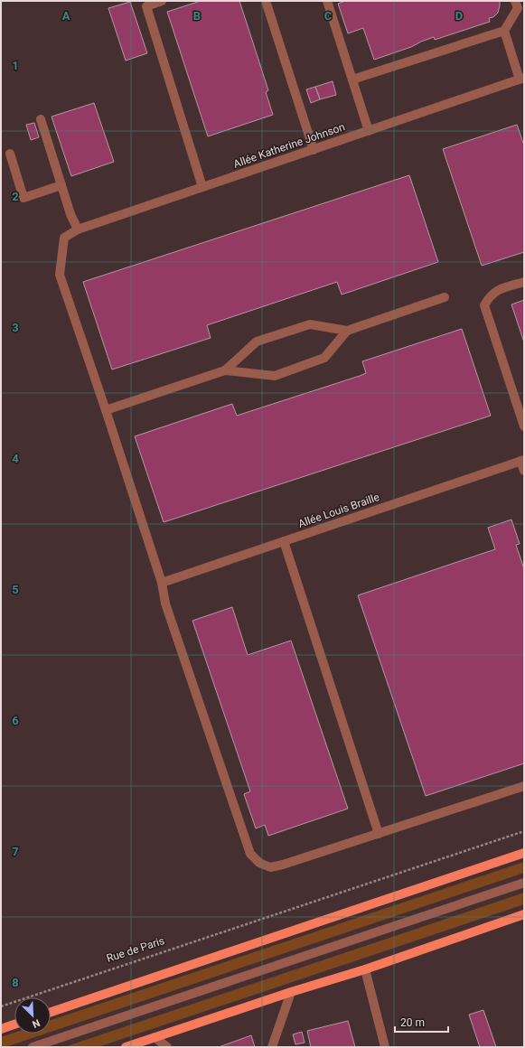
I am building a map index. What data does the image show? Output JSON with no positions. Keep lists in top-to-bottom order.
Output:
{
  "streets": {
    "street": ["Allée Katherine Johnson", "Allée Louis Braille"],
    "path": ["Rue de Paris"]
  },
  "scale_bar": "20 m",
  "north": "bottom right",
  "grid": {
    "columns": [
      "A",
      "B",
      "C",
      "D"
    ],
    "rows": [
      "1",
      "2",
      "3",
      "4",
      "5",
      "6",
      "7",
      "8"
    ]
  }
}
